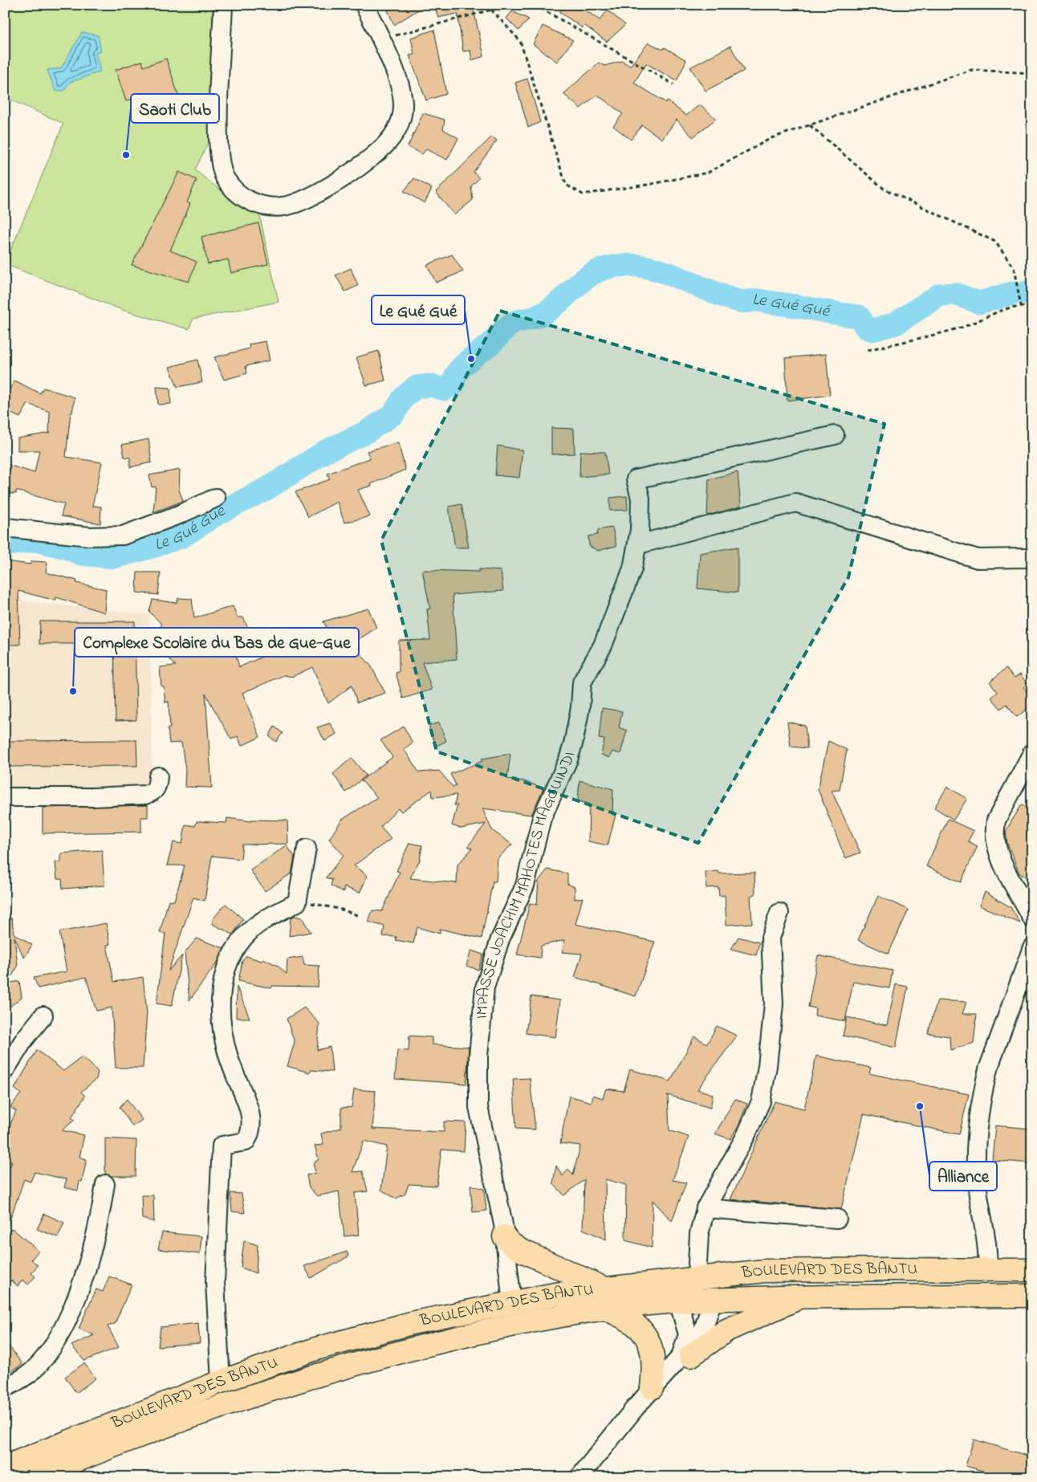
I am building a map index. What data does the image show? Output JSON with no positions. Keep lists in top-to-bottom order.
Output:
{
  "streets": {
    "highway": ["BOULEVARD DES BANTU"],
    "street": ["IMPASSE JOACHIM MAHOTES MAGOUINDI"]
  },
  "crossings": [
    ["IMPASSE JOACHIM MAHOTES MAGOUINDI", "BOULEVARD DES BANTU"]
  ],
  "water": ["Le Gué Gué"],
  "places": [
    "Saoti Club",
    "Le Gué Gué",
    "Complexe Scolaire du Bas de Gue-Gue",
    "Alliance"
  ]
}
